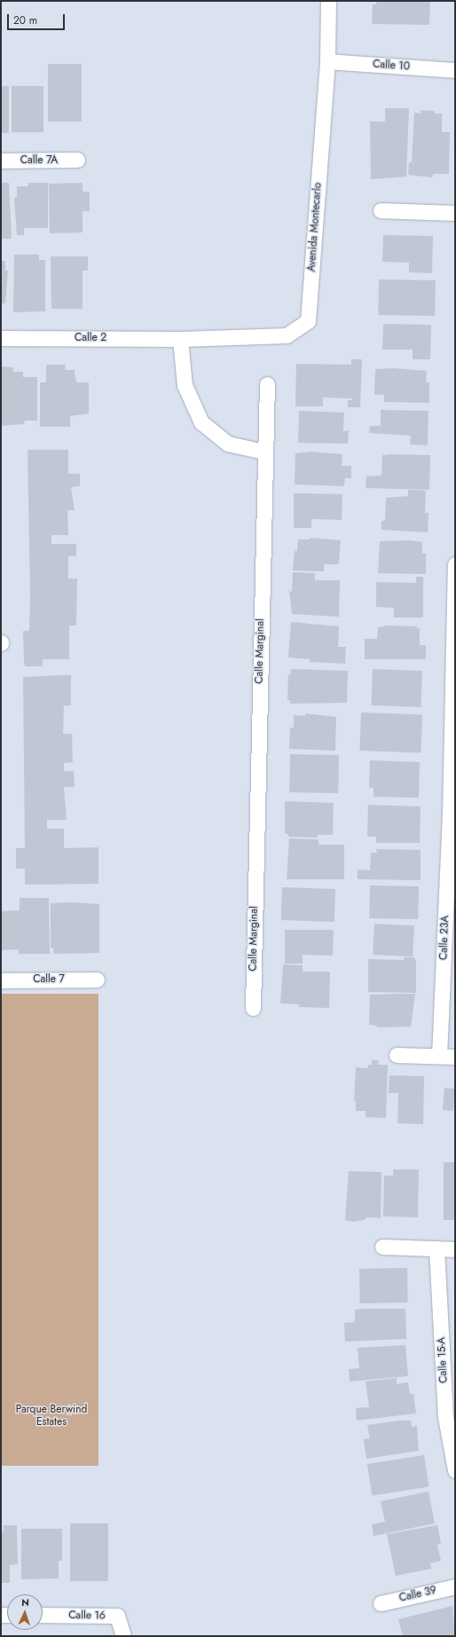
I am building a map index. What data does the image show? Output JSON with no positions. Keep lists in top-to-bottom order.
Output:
{
  "streets": {
    "street": [
      "Calle 10",
      "Calle 7A",
      "Avenida Montecarlo",
      "Calle 2",
      "Calle Marginal",
      "Calle 23A",
      "Calle 7",
      "Calle 15-A",
      "Calle 39",
      "Calle 16"
    ]
  },
  "crossings": [
    ["Calle 10", "Avenida Montecarlo"],
    ["Avenida Montecarlo", "Calle 2"]
  ],
  "parks": ["Parque Berwind Estates"],
  "scale_bar": "20 m",
  "north": "top"
}
